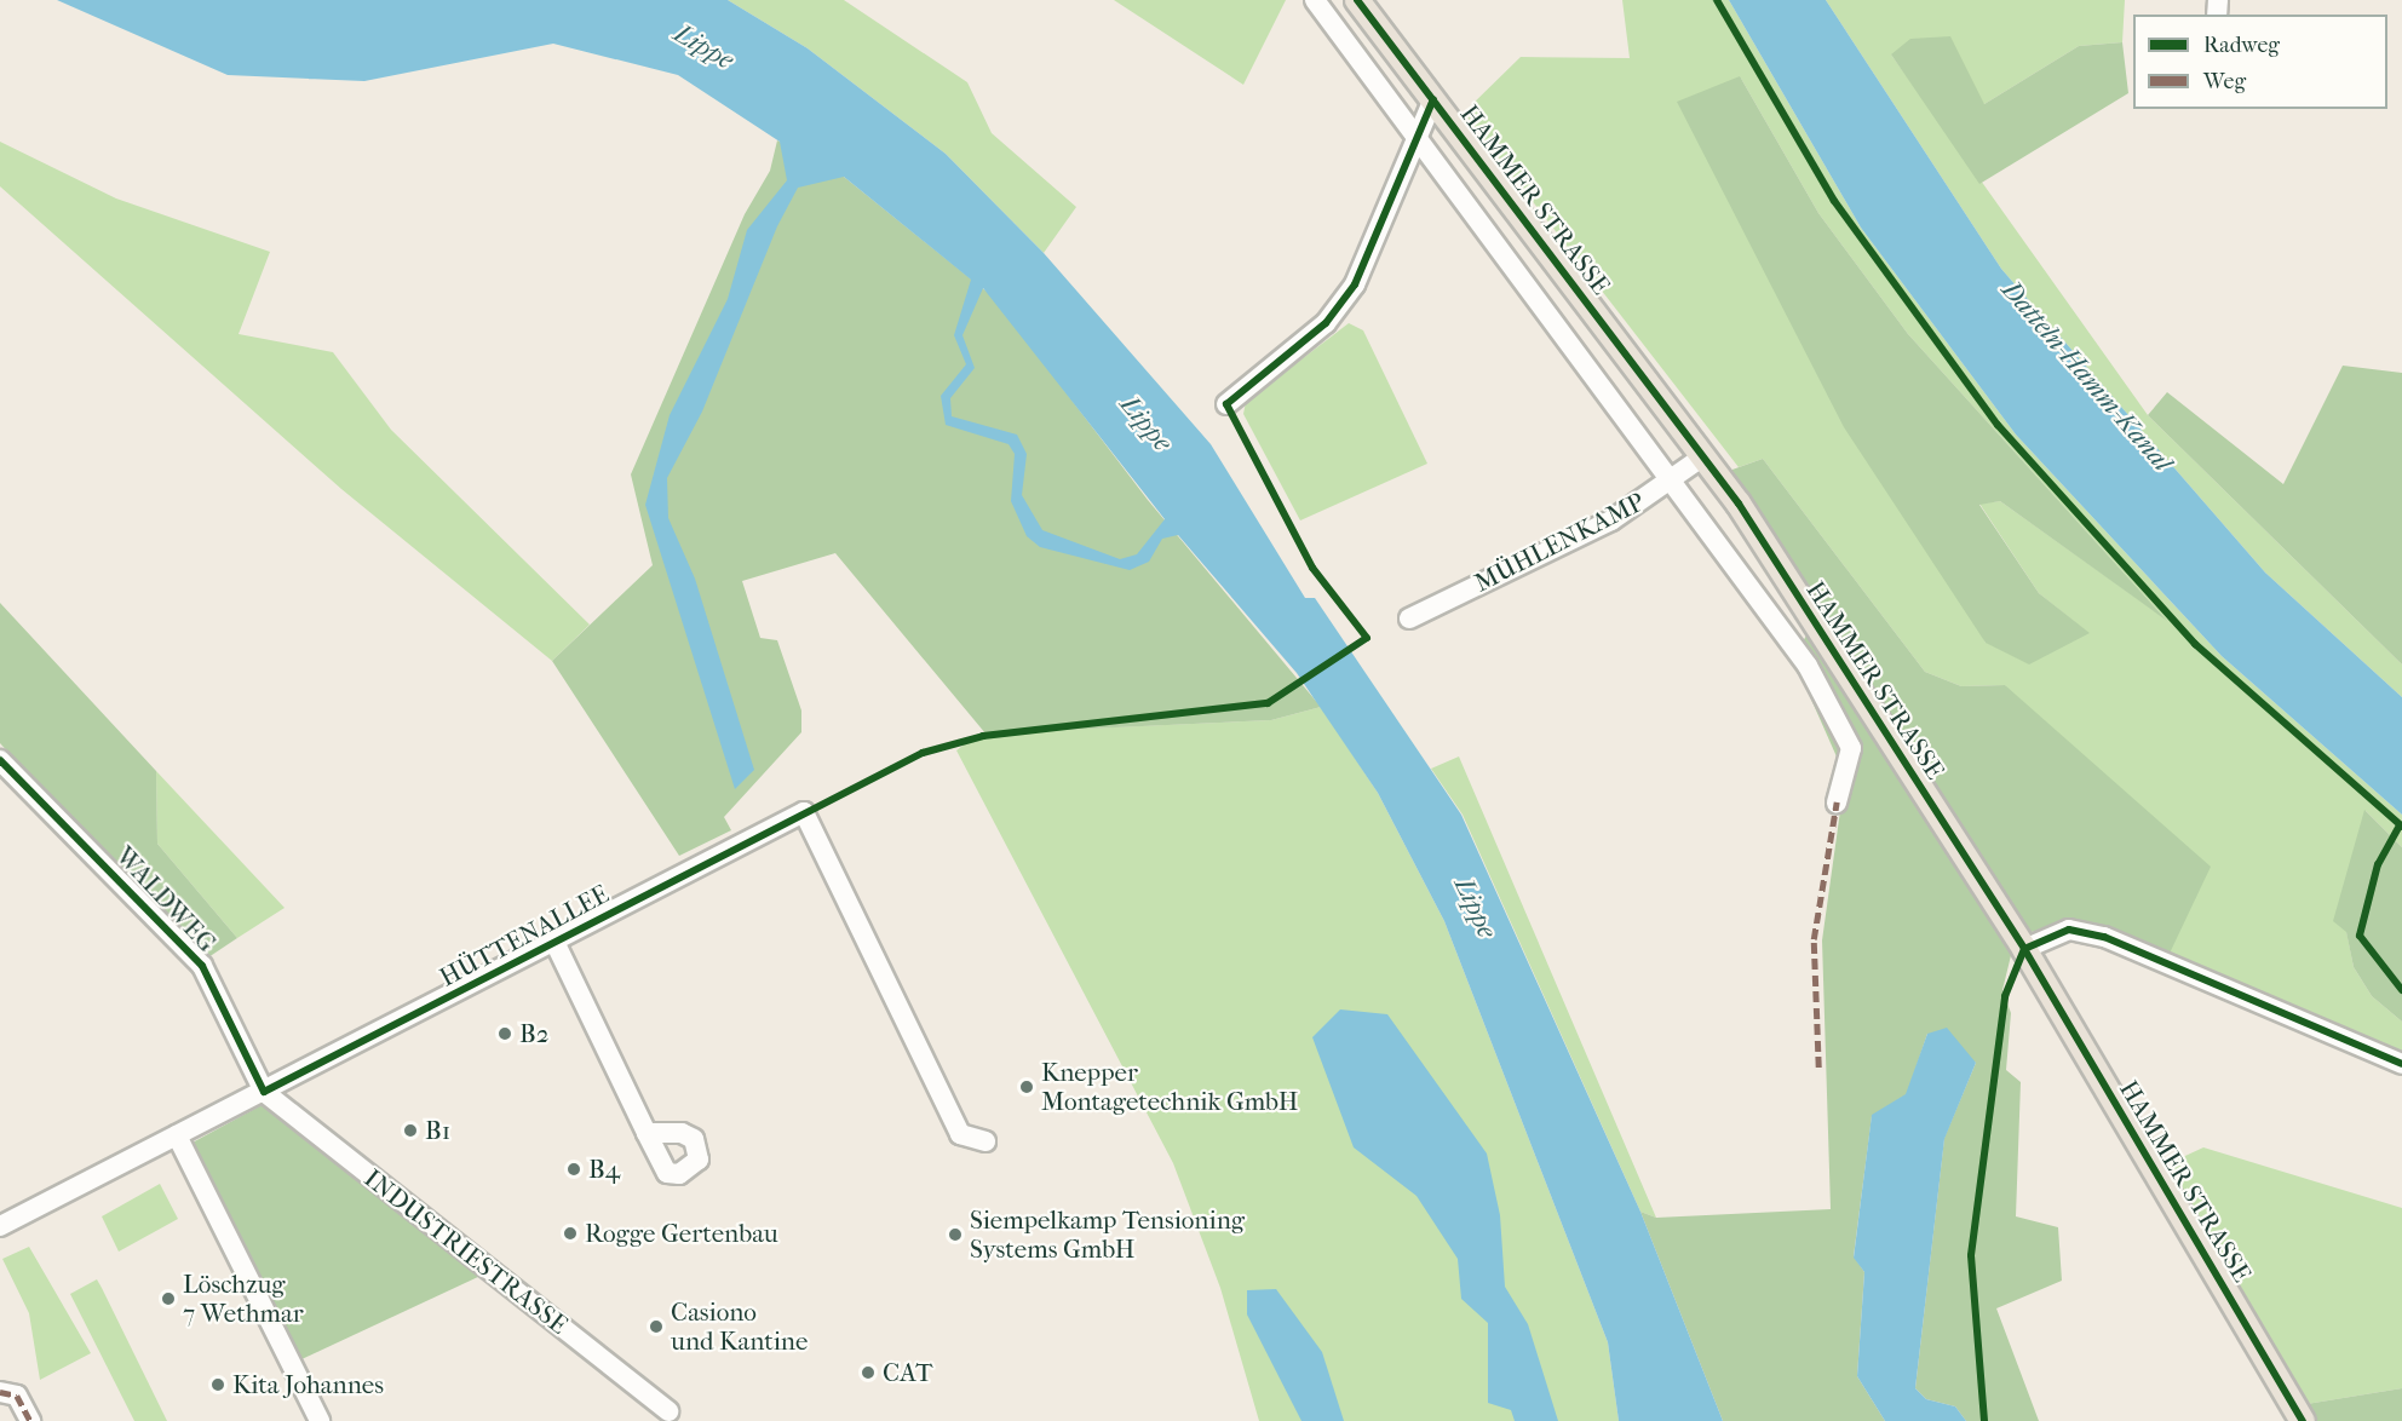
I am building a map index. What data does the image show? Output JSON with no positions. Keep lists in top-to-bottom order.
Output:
{
  "streets": {
    "main road": ["HAMMER STRASSE"],
    "street": [
      "MÜHLENKAMP",
      "WALDWEG",
      "HÜTTENALLEE",
      "INDUSTRIESTRASSE"
    ]
  },
  "crossings": [
    ["HAMMER STRASSE", "MÜHLENKAMP"],
    ["WALDWEG", "HÜTTENALLEE"],
    ["WALDWEG", "INDUSTRIESTRASSE"],
    ["HÜTTENALLEE", "INDUSTRIESTRASSE"]
  ],
  "water": ["Lippe", "Datteln-Hamm-Kanal"],
  "places": [
    "B2",
    "Knepper Montagetechnik GmbH",
    "B1",
    "B4",
    "Rogge Gertenbau",
    "Siempelkamp Tensioning Systems GmbH",
    "Löschzug 7 Wethmar",
    "Casiono und Kantine",
    "CAT",
    "Kita Johannes"
  ],
  "legend": ["Radweg", "Weg"]
}
